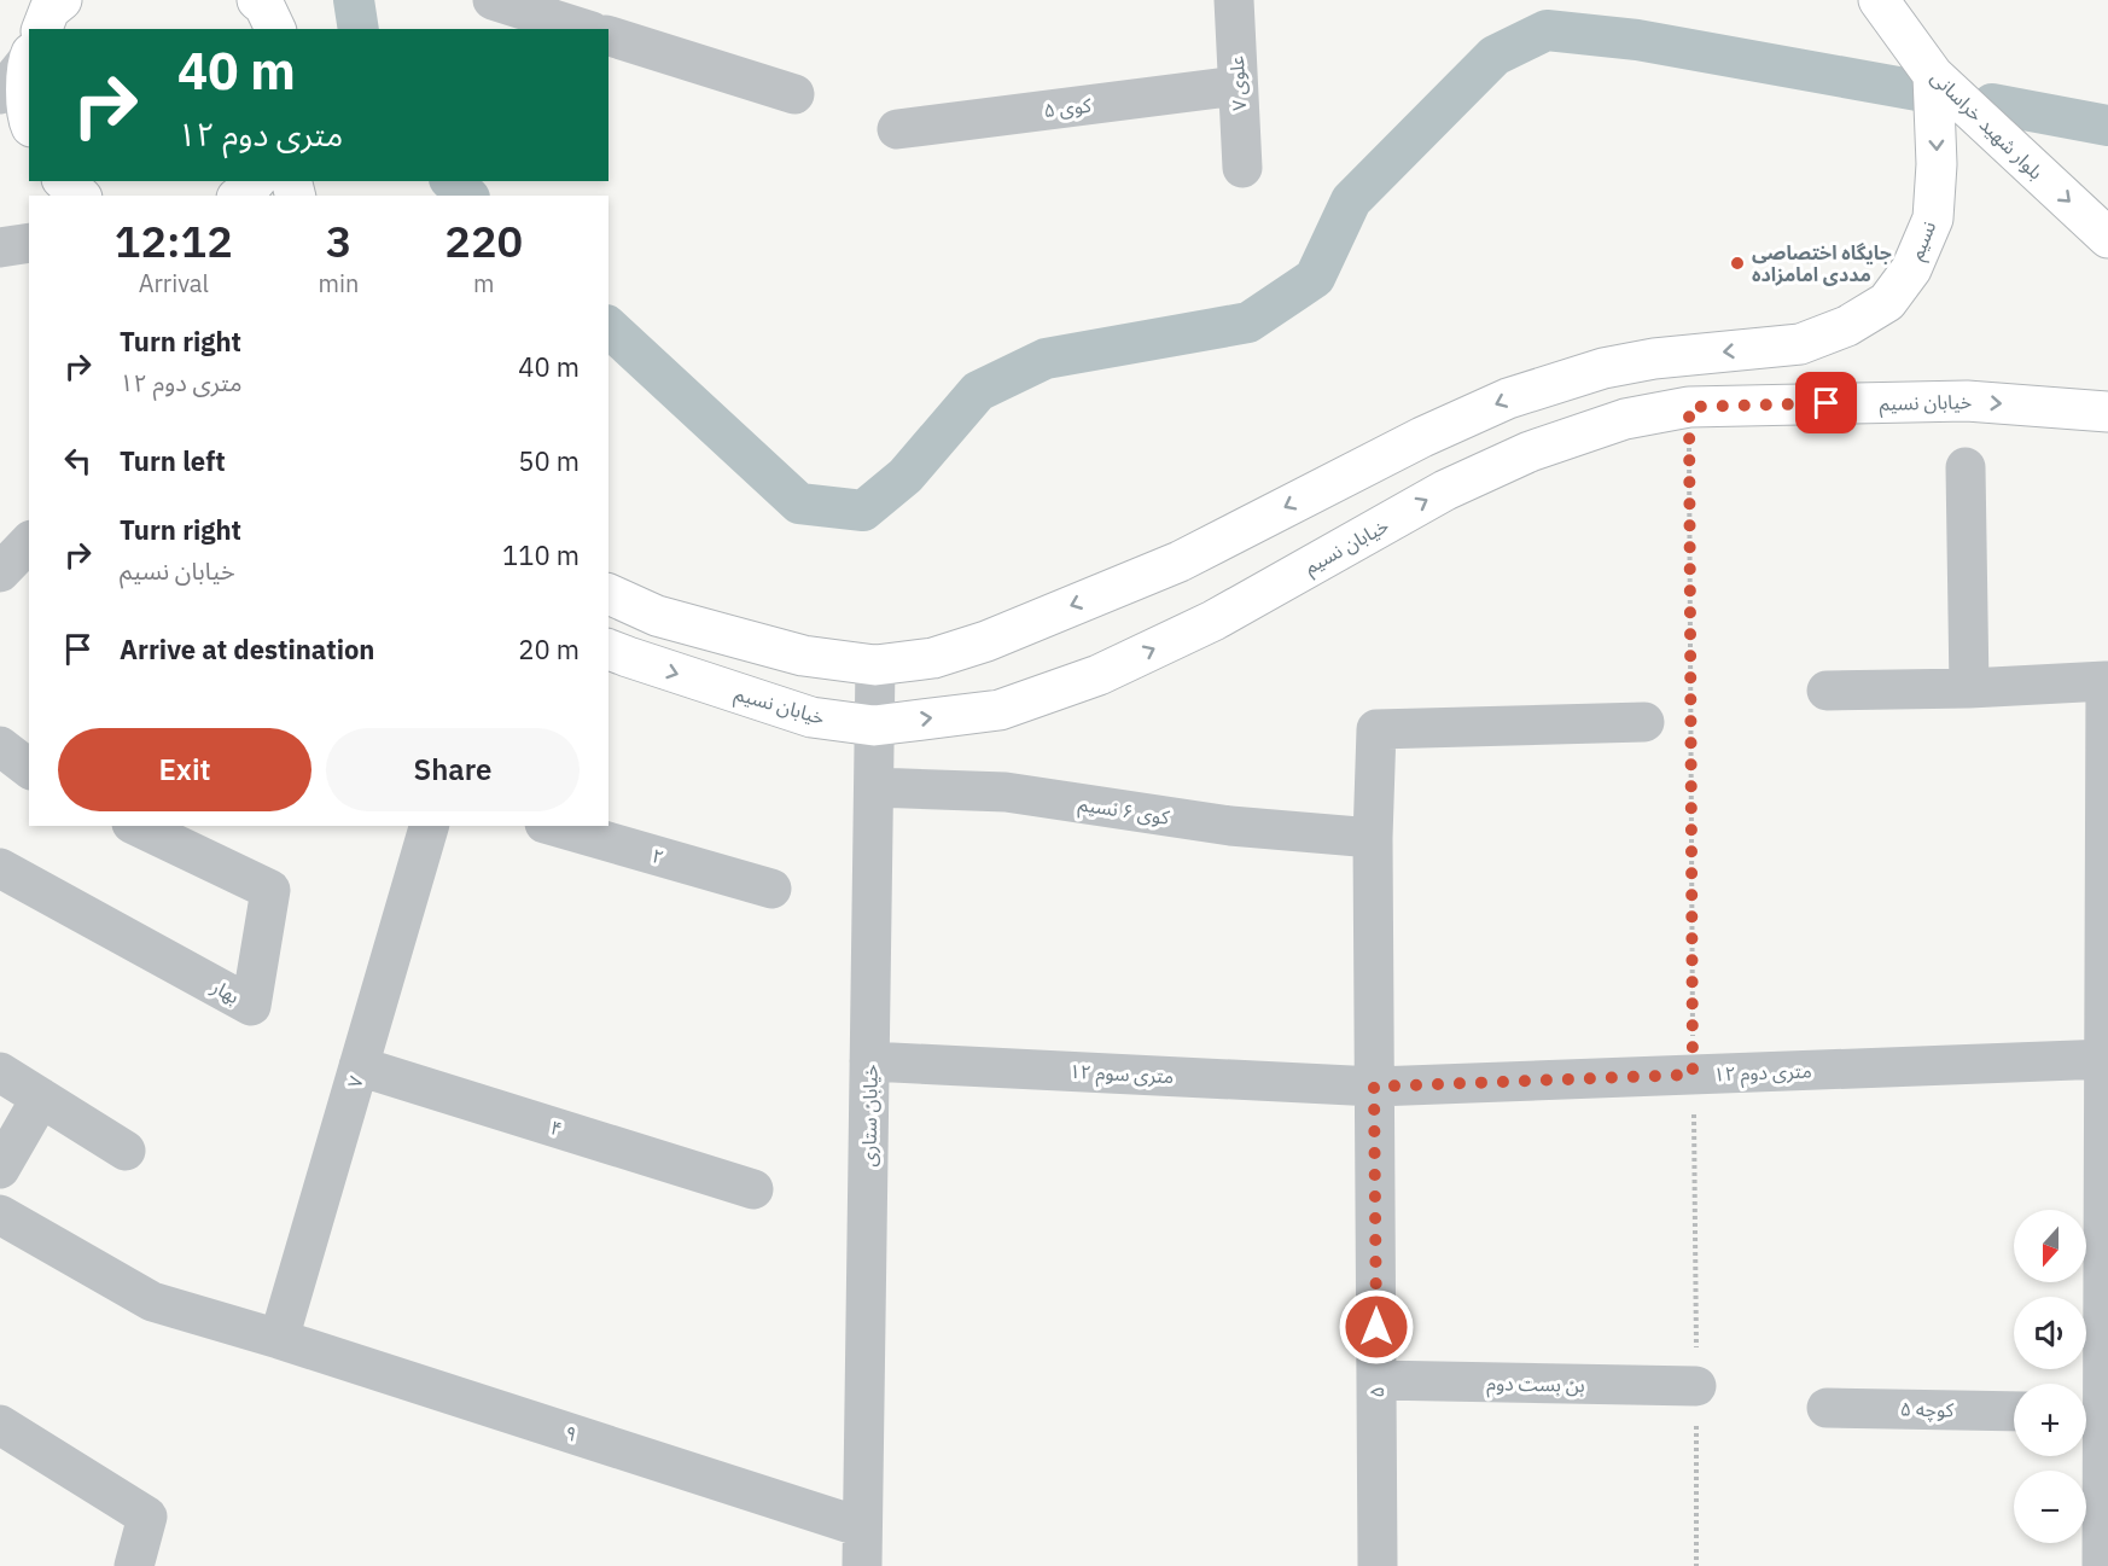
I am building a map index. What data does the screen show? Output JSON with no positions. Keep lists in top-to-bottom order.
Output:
{
  "streets": {
    "main road": ["بلوار شهید خراسانی", "نسیم", "خیابان نسیم"],
    "street": [
      "علوی ۷",
      "کوی ۵",
      "کوی ۶ نسیم",
      "۲",
      "بهار",
      "۱۲ متری دوم",
      "۱۲ متری سوم",
      "۷",
      "خیابان ستاری",
      "۴",
      "بن بست دوم",
      "۵",
      "کوچه ۵",
      "۹"
    ]
  },
  "crossings": [
    ["علوی ۷", "کوی ۵"],
    ["بلوار شهید خراسانی", "نسیم"],
    ["نسیم", "خیابان ستاری"],
    ["خیابان نسیم", "خیابان ستاری"],
    ["کوی ۶ نسیم", "خیابان ستاری"],
    ["کوی ۶ نسیم", "۵"],
    ["۱۲ متری دوم", "۱۲ متری سوم"],
    ["۱۲ متری دوم", "۵"],
    ["۱۲ متری سوم", "خیابان ستاری"],
    ["۱۲ متری سوم", "۵"],
    ["۷", "۴"],
    ["۷", "۹"],
    ["خیابان ستاری", "۹"],
    ["بن بست دوم", "۵"]
  ],
  "one_way": ["بلوار شهید خراسانی", "نسیم", "خیابان نسیم"],
  "places": ["جایگاه اختصاصی مددی امامزاده"],
  "north": "bottom",
  "page": {
    "turn": ["40 m", "۱۲ متری دوم"],
    "eta": [
      "12:12",
      "Arrival",
      "3",
      "min",
      "220",
      "m"
    ],
    "list": [
      {
        "name": "Turn right",
        "note": "۱۲ متری دوم",
        "value": "40 m"
      },
      {
        "name": "Turn left",
        "value": "50 m"
      },
      {
        "name": "Turn right",
        "note": "خیابان نسیم",
        "value": "110 m"
      },
      {
        "name": "Arrive at destination",
        "value": "20 m"
      }
    ],
    "buttons": ["Exit", "Share"],
    "map_buttons": ["+", "−"]
  }
}
